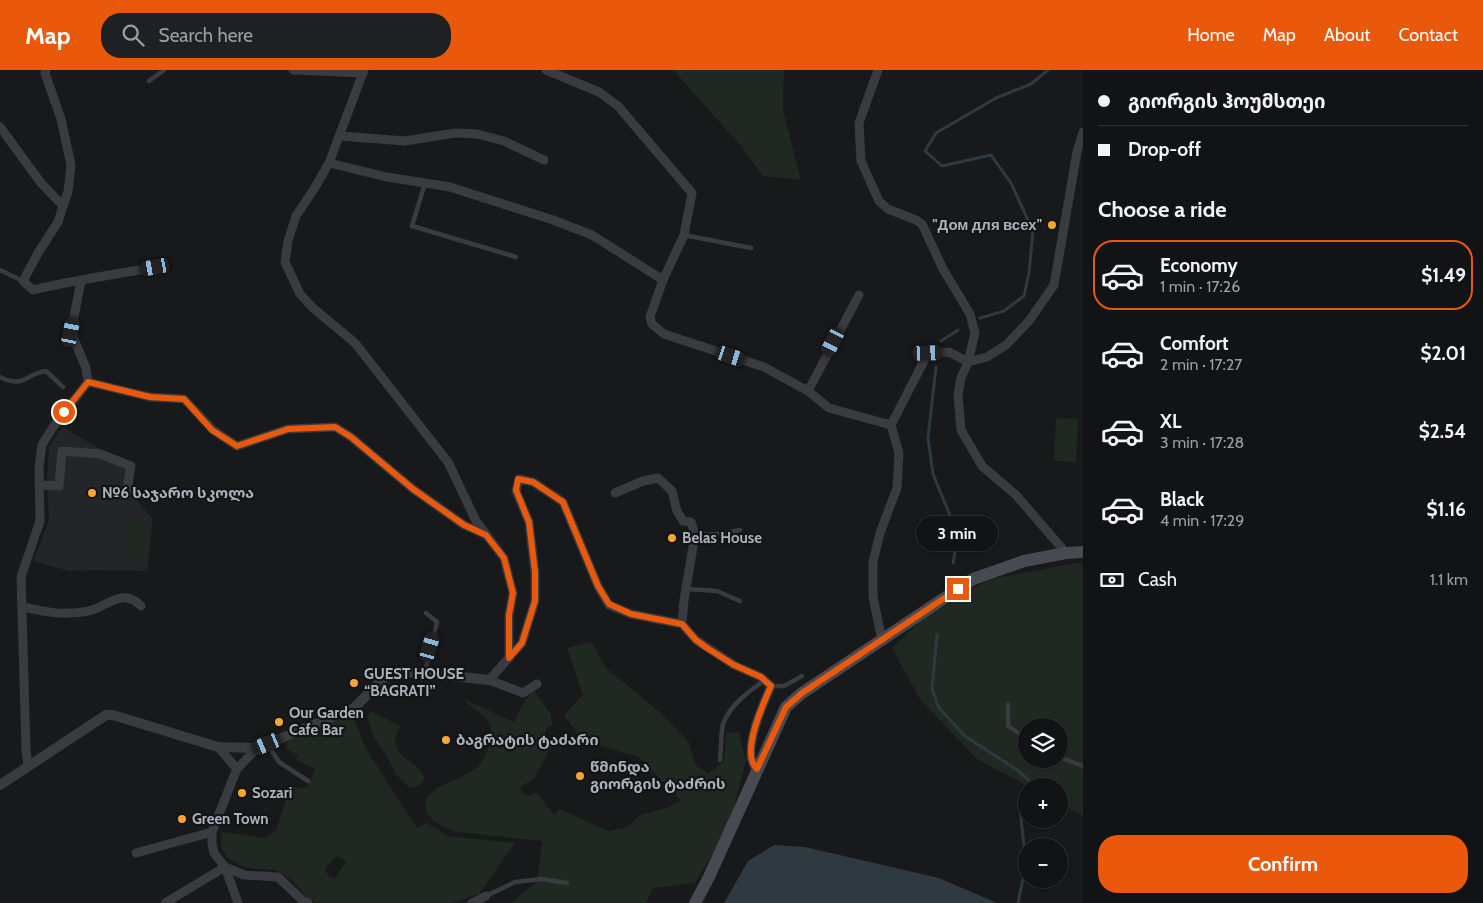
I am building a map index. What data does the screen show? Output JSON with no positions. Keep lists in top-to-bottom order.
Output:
{
  "places": [
    "\"Дом для всех\"",
    "№6 საჯარო სკოლა",
    "Belas House",
    "GUEST HOUSE “BAGRATI”",
    "Our Garden Cafe Bar",
    "ბაგრატის ტაძარი",
    "წმინდა გიორგის ტაძრის",
    "Sozari",
    "Green Town"
  ],
  "page": {
    "header": "Map",
    "search": "Search here",
    "nav": [
      "Home",
      "Map",
      "About",
      "Contact"
    ],
    "banner": ["გიორგის ჰოუმსთეი", "Drop-off"],
    "heading": "Choose a ride",
    "list": [
      {
        "name": "Economy",
        "note": "1 min · 17:26",
        "value": "$1.49"
      },
      {
        "name": "Comfort",
        "note": "2 min · 17:27",
        "value": "$2.01"
      },
      {
        "name": "XL",
        "note": "3 min · 17:28",
        "value": "$2.54"
      },
      {
        "name": "Black",
        "note": "4 min · 17:29",
        "value": "$1.16"
      }
    ],
    "bubble": "3 min",
    "pay": ["Cash", "1.1 km"],
    "map_buttons": ["+", "−"],
    "buttons": "Confirm"
  }
}
